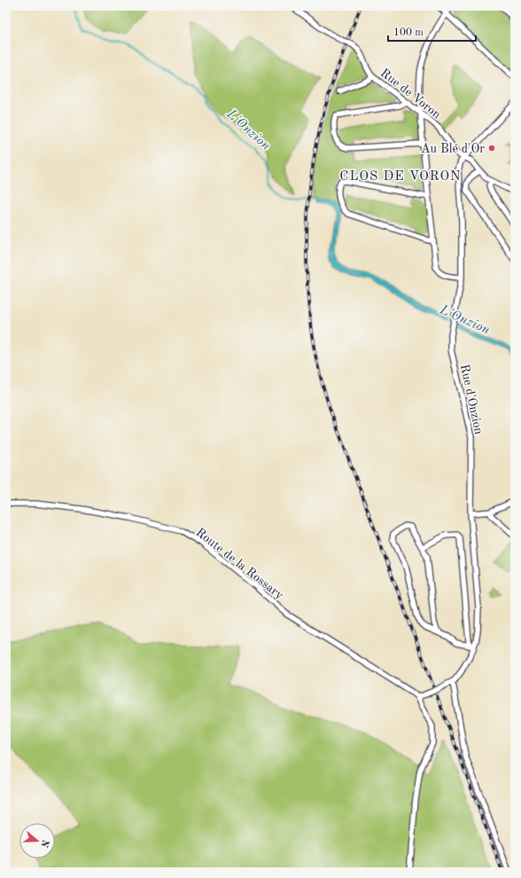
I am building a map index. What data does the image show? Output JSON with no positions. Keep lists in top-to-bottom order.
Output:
{
  "streets": {
    "street": ["Rue de Voron", "Rue d'Onzion", "Route de la Rossary"]
  },
  "crossings": [
    ["Rue de Voron", "Rue d'Onzion"],
    ["Rue d'Onzion", "Route de la Rossary"]
  ],
  "districts": ["CLOS DE VORON"],
  "water": ["L'Onzion"],
  "places": ["Au Blé d'Or"],
  "scale_bar": "100 m",
  "north": "right"
}
